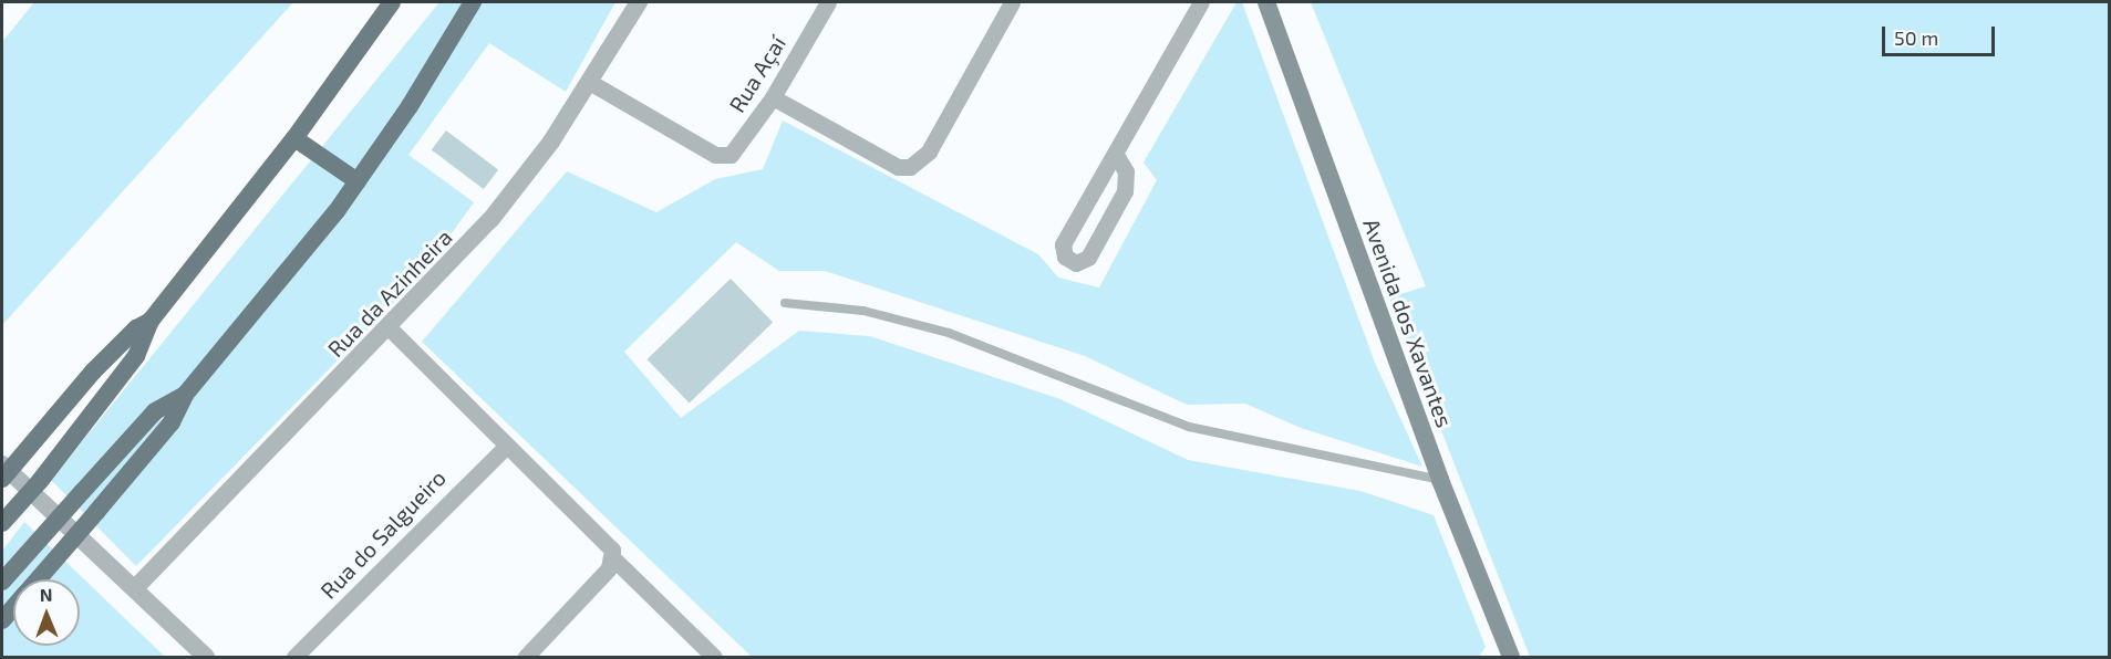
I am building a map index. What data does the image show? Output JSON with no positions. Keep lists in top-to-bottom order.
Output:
{
  "streets": {
    "main road": ["Avenida dos Xavantes"],
    "street": ["Rua Açaí", "Rua da Azinheira", "Rua do Salgueiro"]
  },
  "crossings": [
    ["Rua Açaí", "Rua da Azinheira"]
  ],
  "scale_bar": "50 m",
  "north": "top"
}
